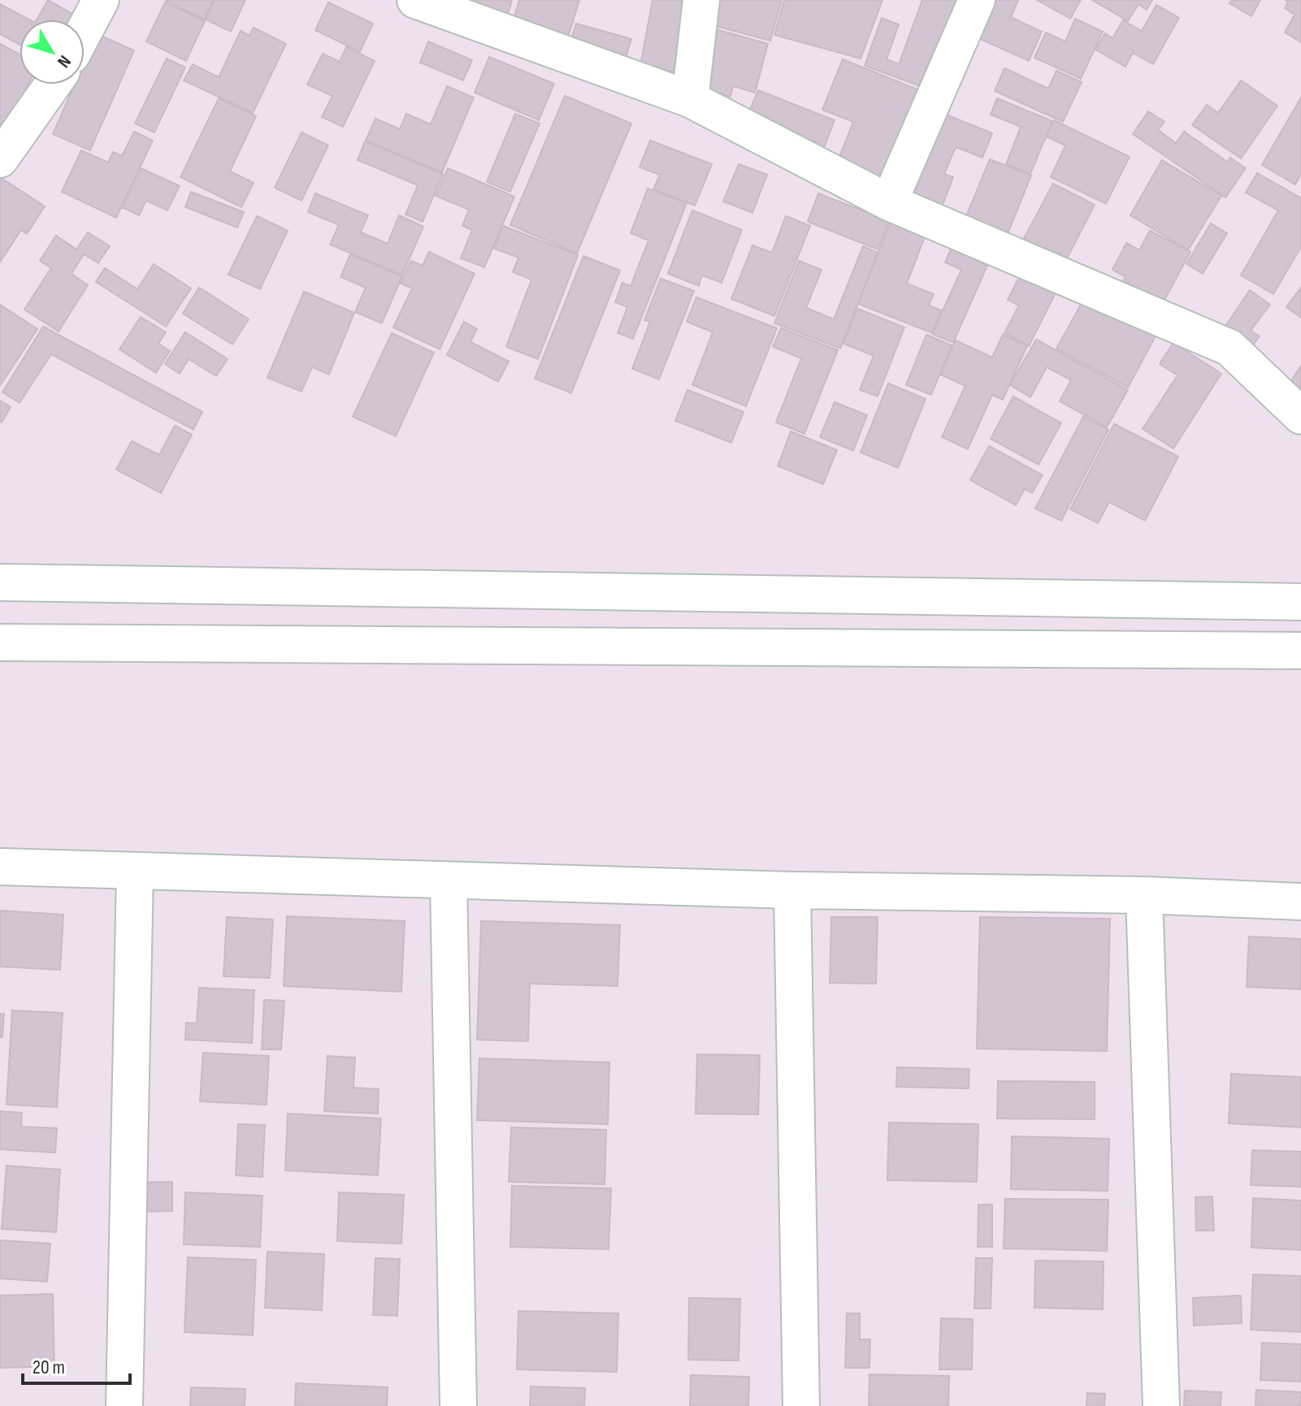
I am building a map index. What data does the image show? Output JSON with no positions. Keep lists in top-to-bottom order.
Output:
{
  "scale_bar": "20 m",
  "north": "bottom right"
}
